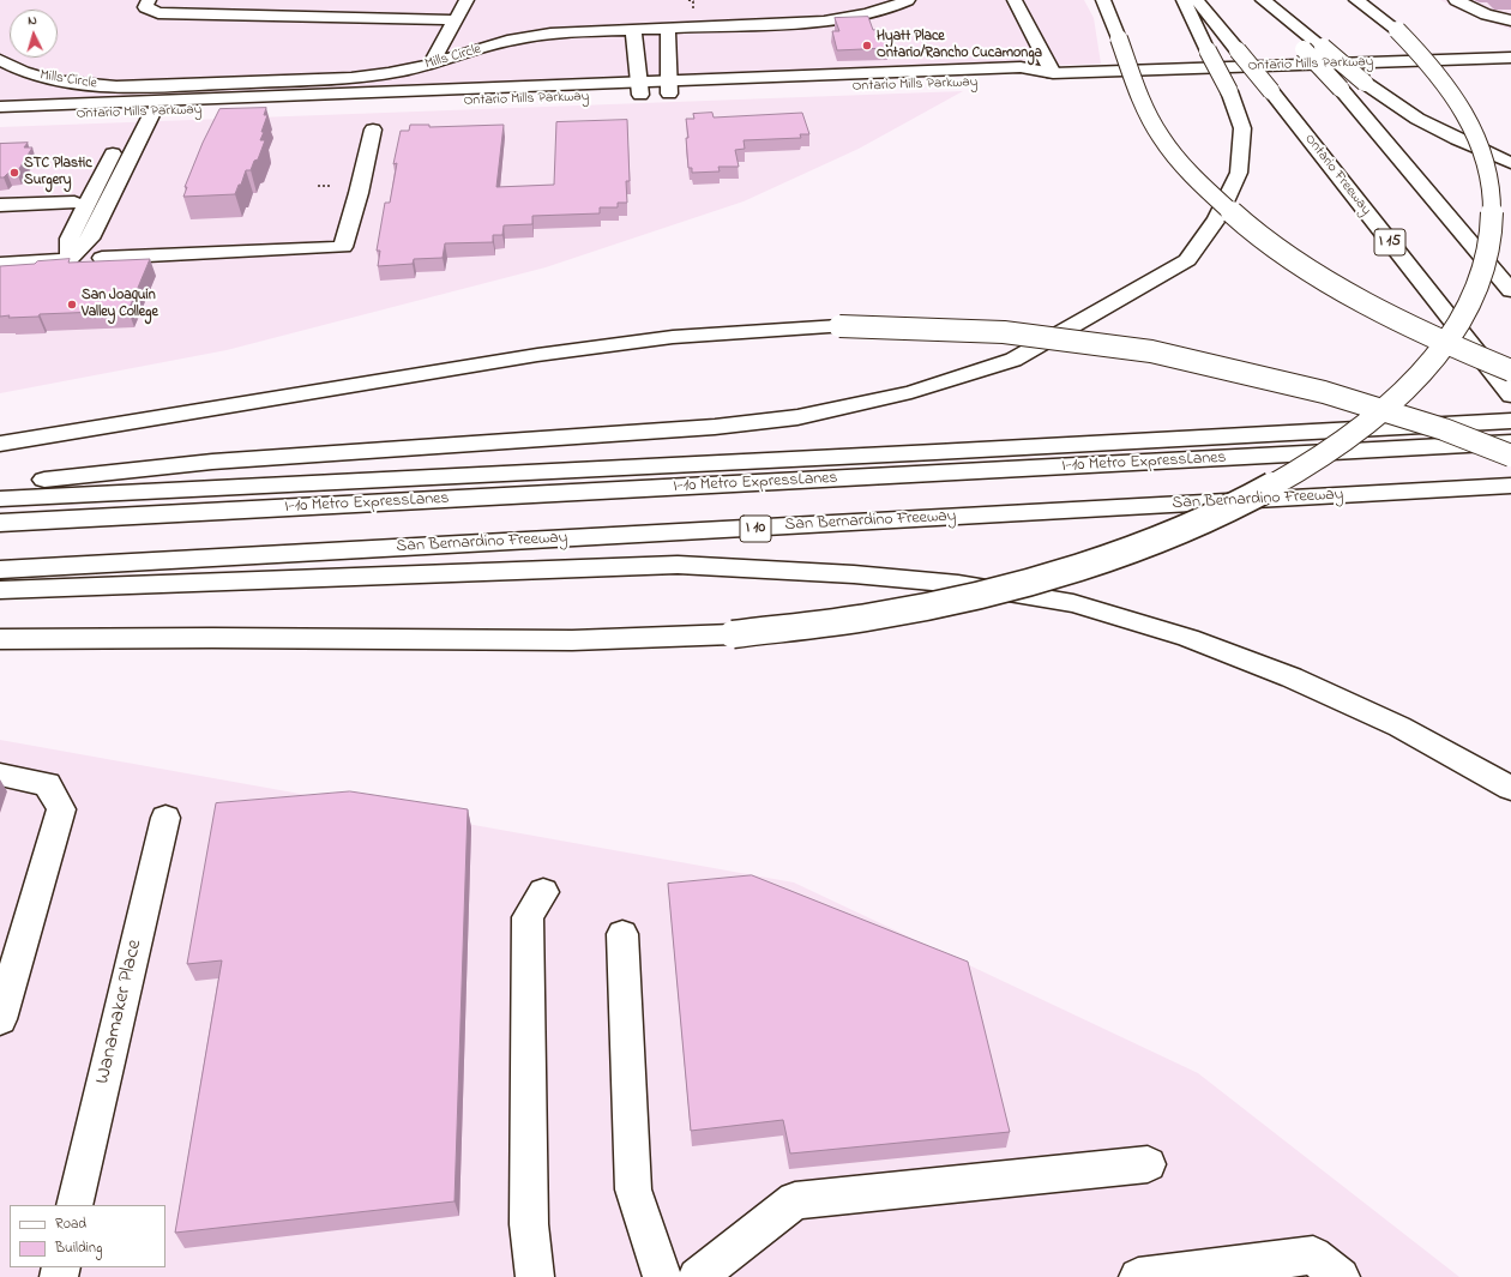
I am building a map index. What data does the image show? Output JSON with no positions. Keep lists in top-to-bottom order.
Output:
{
  "streets": {
    "main road": [
      "Mills Circle",
      "Ontario Mills Parkway",
      "Ontario Freeway",
      "I 15",
      "I-10 Metro ExpressLanes",
      "San Bernardino Freeway",
      "I 10",
      "Wanamaker Place"
    ]
  },
  "places": ["Hyatt Place Ontario/Rancho Cucamonga", "STC Plastic Surgery", "San Joaquin Valley College"],
  "legend": ["Road", "Building"],
  "north": "top"
}
